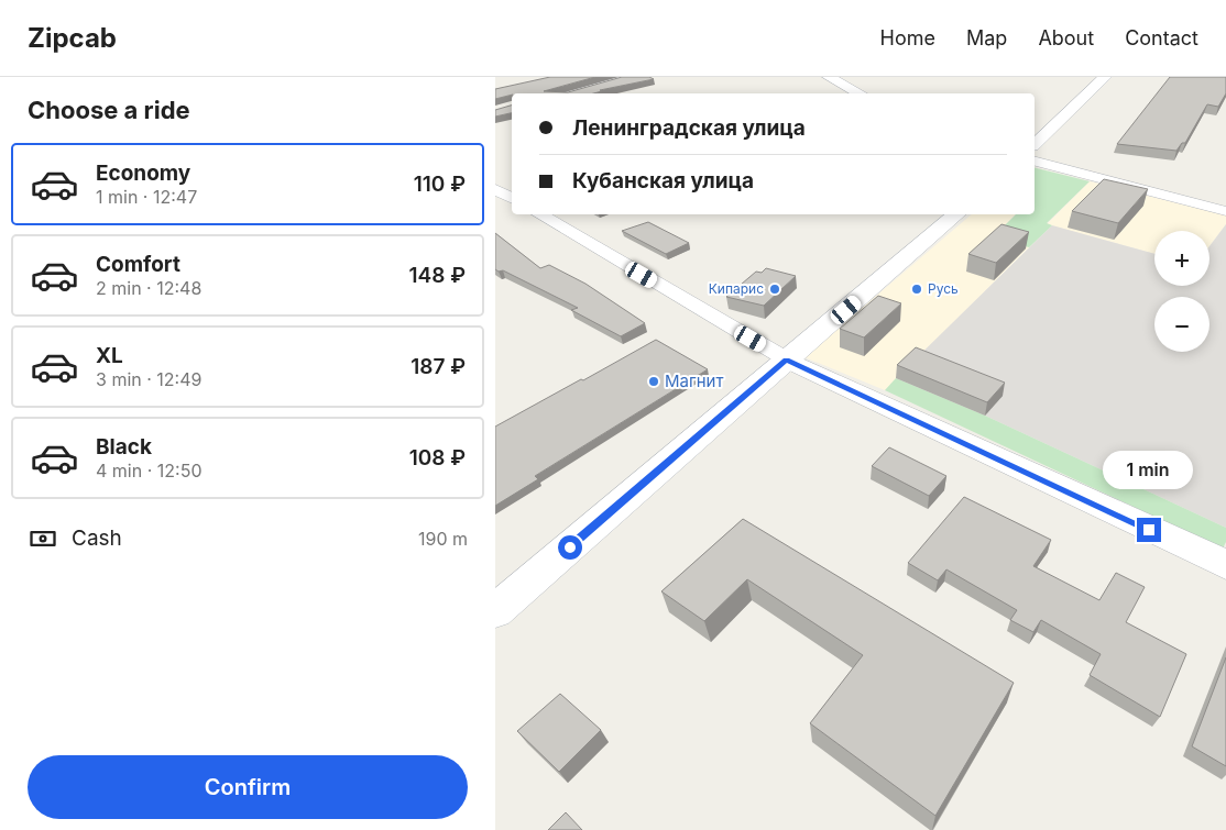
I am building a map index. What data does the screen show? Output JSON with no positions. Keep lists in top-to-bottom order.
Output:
{
  "places": ["Кипарис", "Русь", "Магнит"],
  "page": {
    "header": "Zipcab",
    "nav": [
      "Home",
      "Map",
      "About",
      "Contact"
    ],
    "heading": "Choose a ride",
    "banner": ["Ленинградская улица", "Кубанская улица"],
    "list": [
      {
        "name": "Economy",
        "note": "1 min · 12:47",
        "value": "110 ₽"
      },
      {
        "name": "Comfort",
        "note": "2 min · 12:48",
        "value": "148 ₽"
      },
      {
        "name": "XL",
        "note": "3 min · 12:49",
        "value": "187 ₽"
      },
      {
        "name": "Black",
        "note": "4 min · 12:50",
        "value": "108 ₽"
      }
    ],
    "map_buttons": ["+", "−"],
    "bubble": "1 min",
    "pay": ["Cash", "190 m"],
    "buttons": "Confirm"
  }
}
